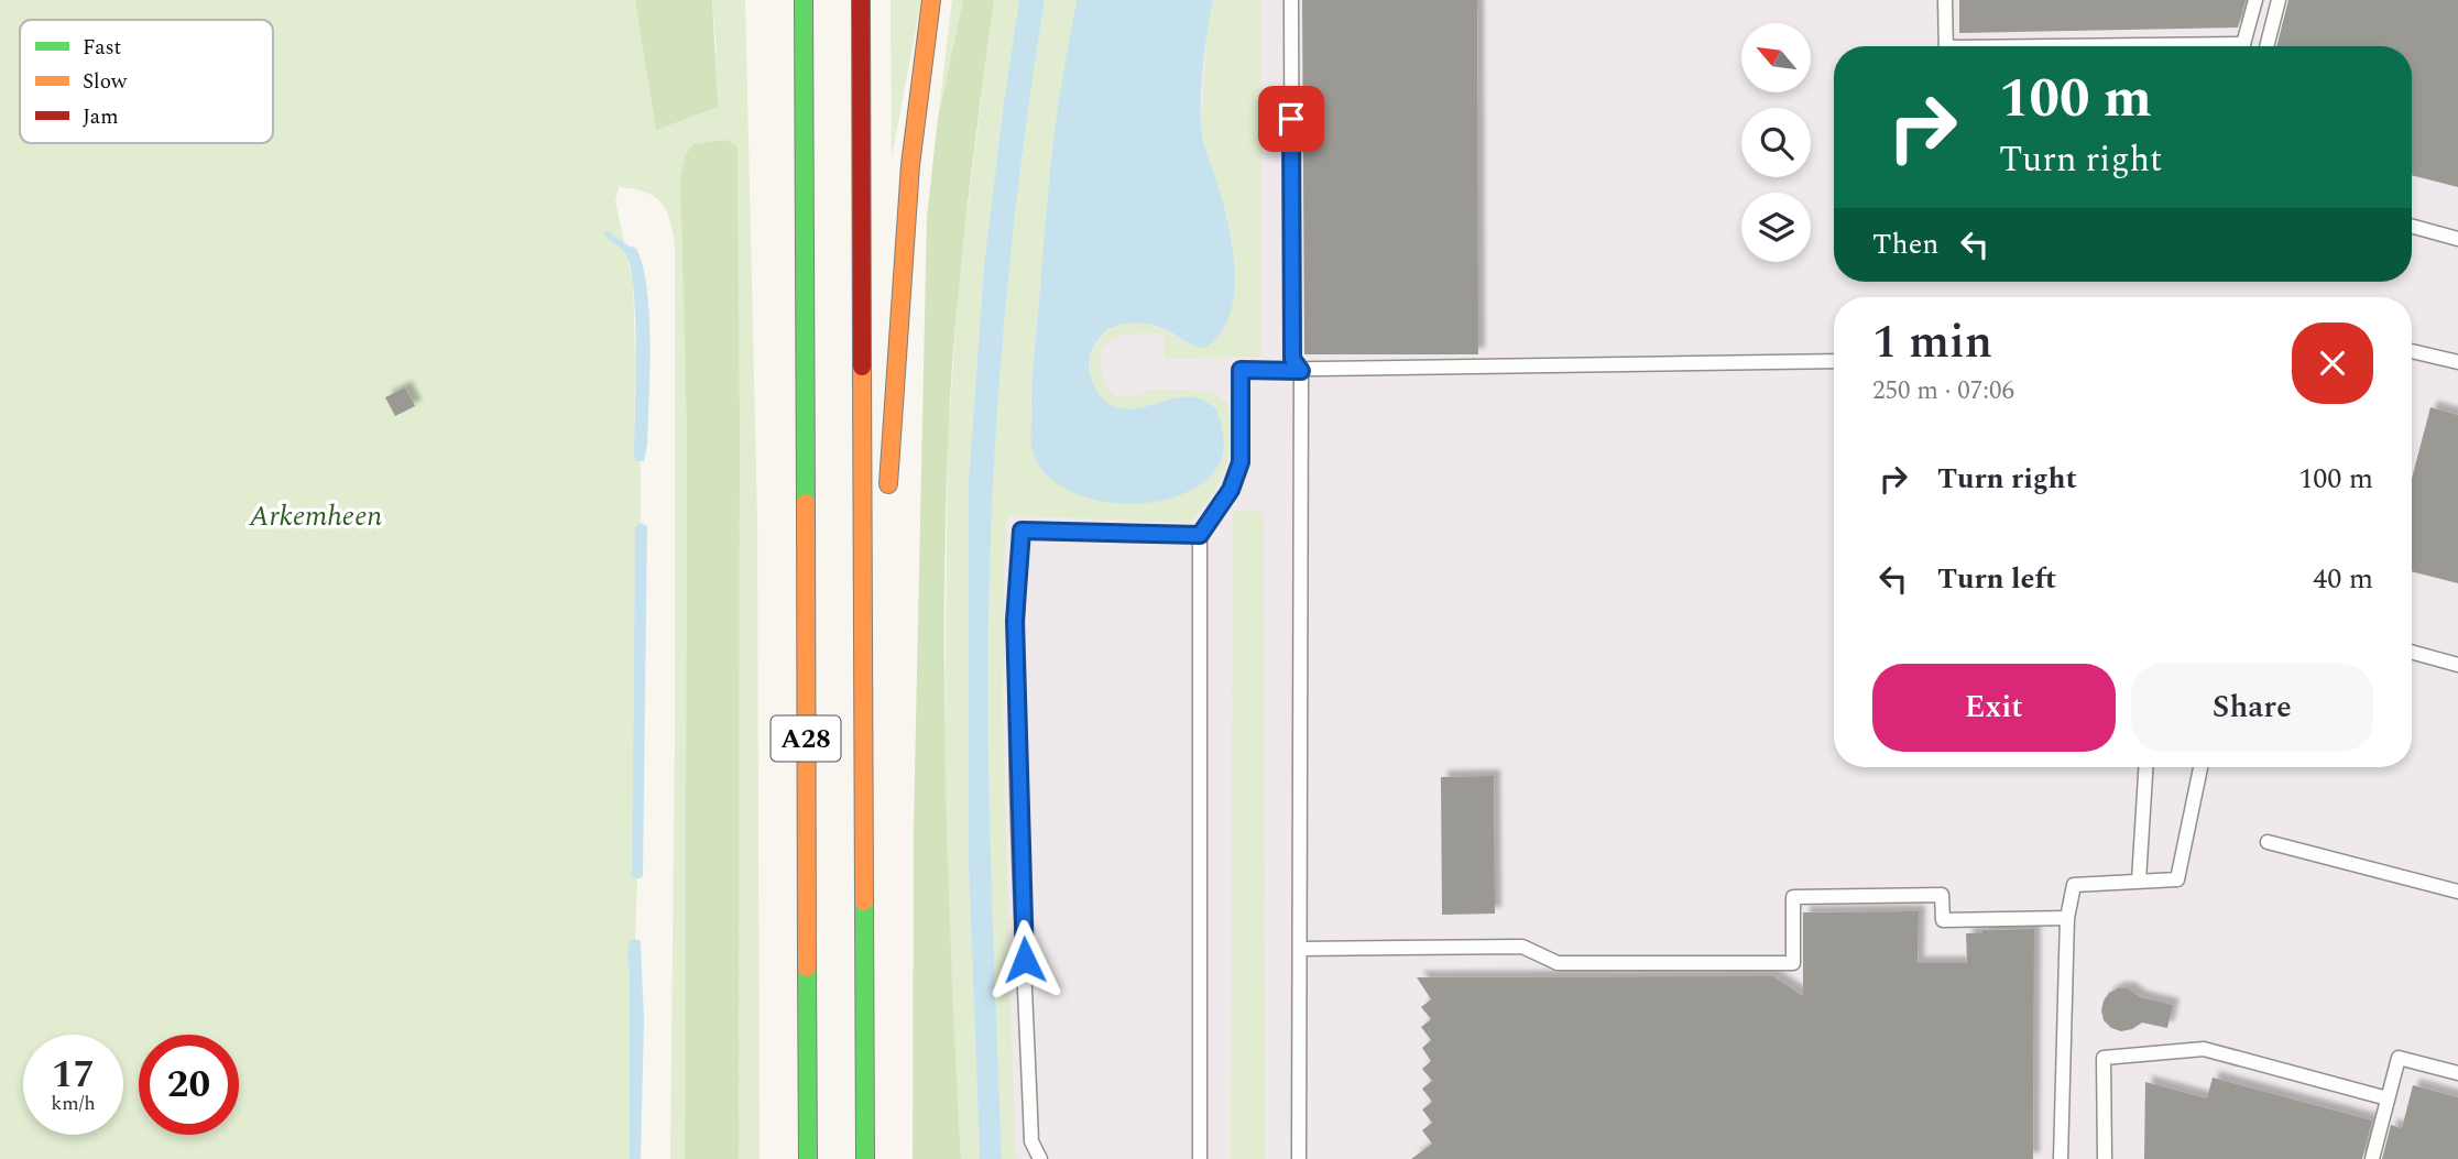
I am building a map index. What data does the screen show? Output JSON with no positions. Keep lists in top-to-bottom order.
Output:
{
  "streets": {
    "highway": ["A28"]
  },
  "parks": ["Arkemheen"],
  "legend": ["Fast", "Slow", "Jam"],
  "north": "top left",
  "page": {
    "turn": ["100 m", "Turn right"],
    "then": "Then",
    "heading": ["1 min", "250 m · 07:06"],
    "list": [
      {
        "name": "Turn right",
        "value": "100 m"
      },
      {
        "name": "Turn left",
        "value": "40 m"
      }
    ],
    "buttons": ["Exit", "Share"],
    "speed": "17 km/h",
    "limit": "20"
  }
}
